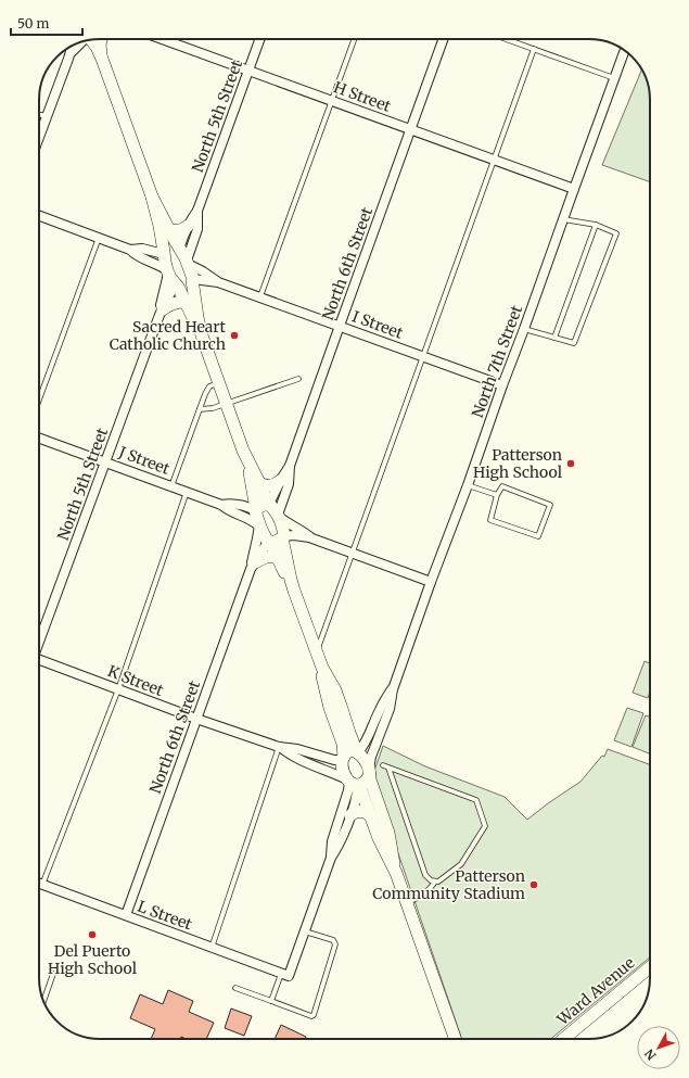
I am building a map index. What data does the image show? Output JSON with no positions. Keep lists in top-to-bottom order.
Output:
{
  "streets": {
    "main road": ["Ward Avenue"],
    "street": [
      "H Street",
      "North 5th Street",
      "North 6th Street",
      "I Street",
      "North 7th Street",
      "J Street",
      "K Street",
      "L Street"
    ]
  },
  "crossings": [
    ["H Street", "North 5th Street"],
    ["H Street", "North 6th Street"],
    ["H Street", "North 7th Street"],
    ["North 5th Street", "I Street"],
    ["North 5th Street", "J Street"],
    ["North 6th Street", "I Street"],
    ["North 6th Street", "J Street"],
    ["North 6th Street", "K Street"],
    ["North 6th Street", "L Street"],
    ["I Street", "North 7th Street"],
    ["North 7th Street", "K Street"]
  ],
  "places": [
    "Sacred Heart Catholic Church",
    "Patterson High School",
    "Patterson Community Stadium",
    "Del Puerto High School"
  ],
  "scale_bar": "50 m",
  "north": "bottom left"
}
